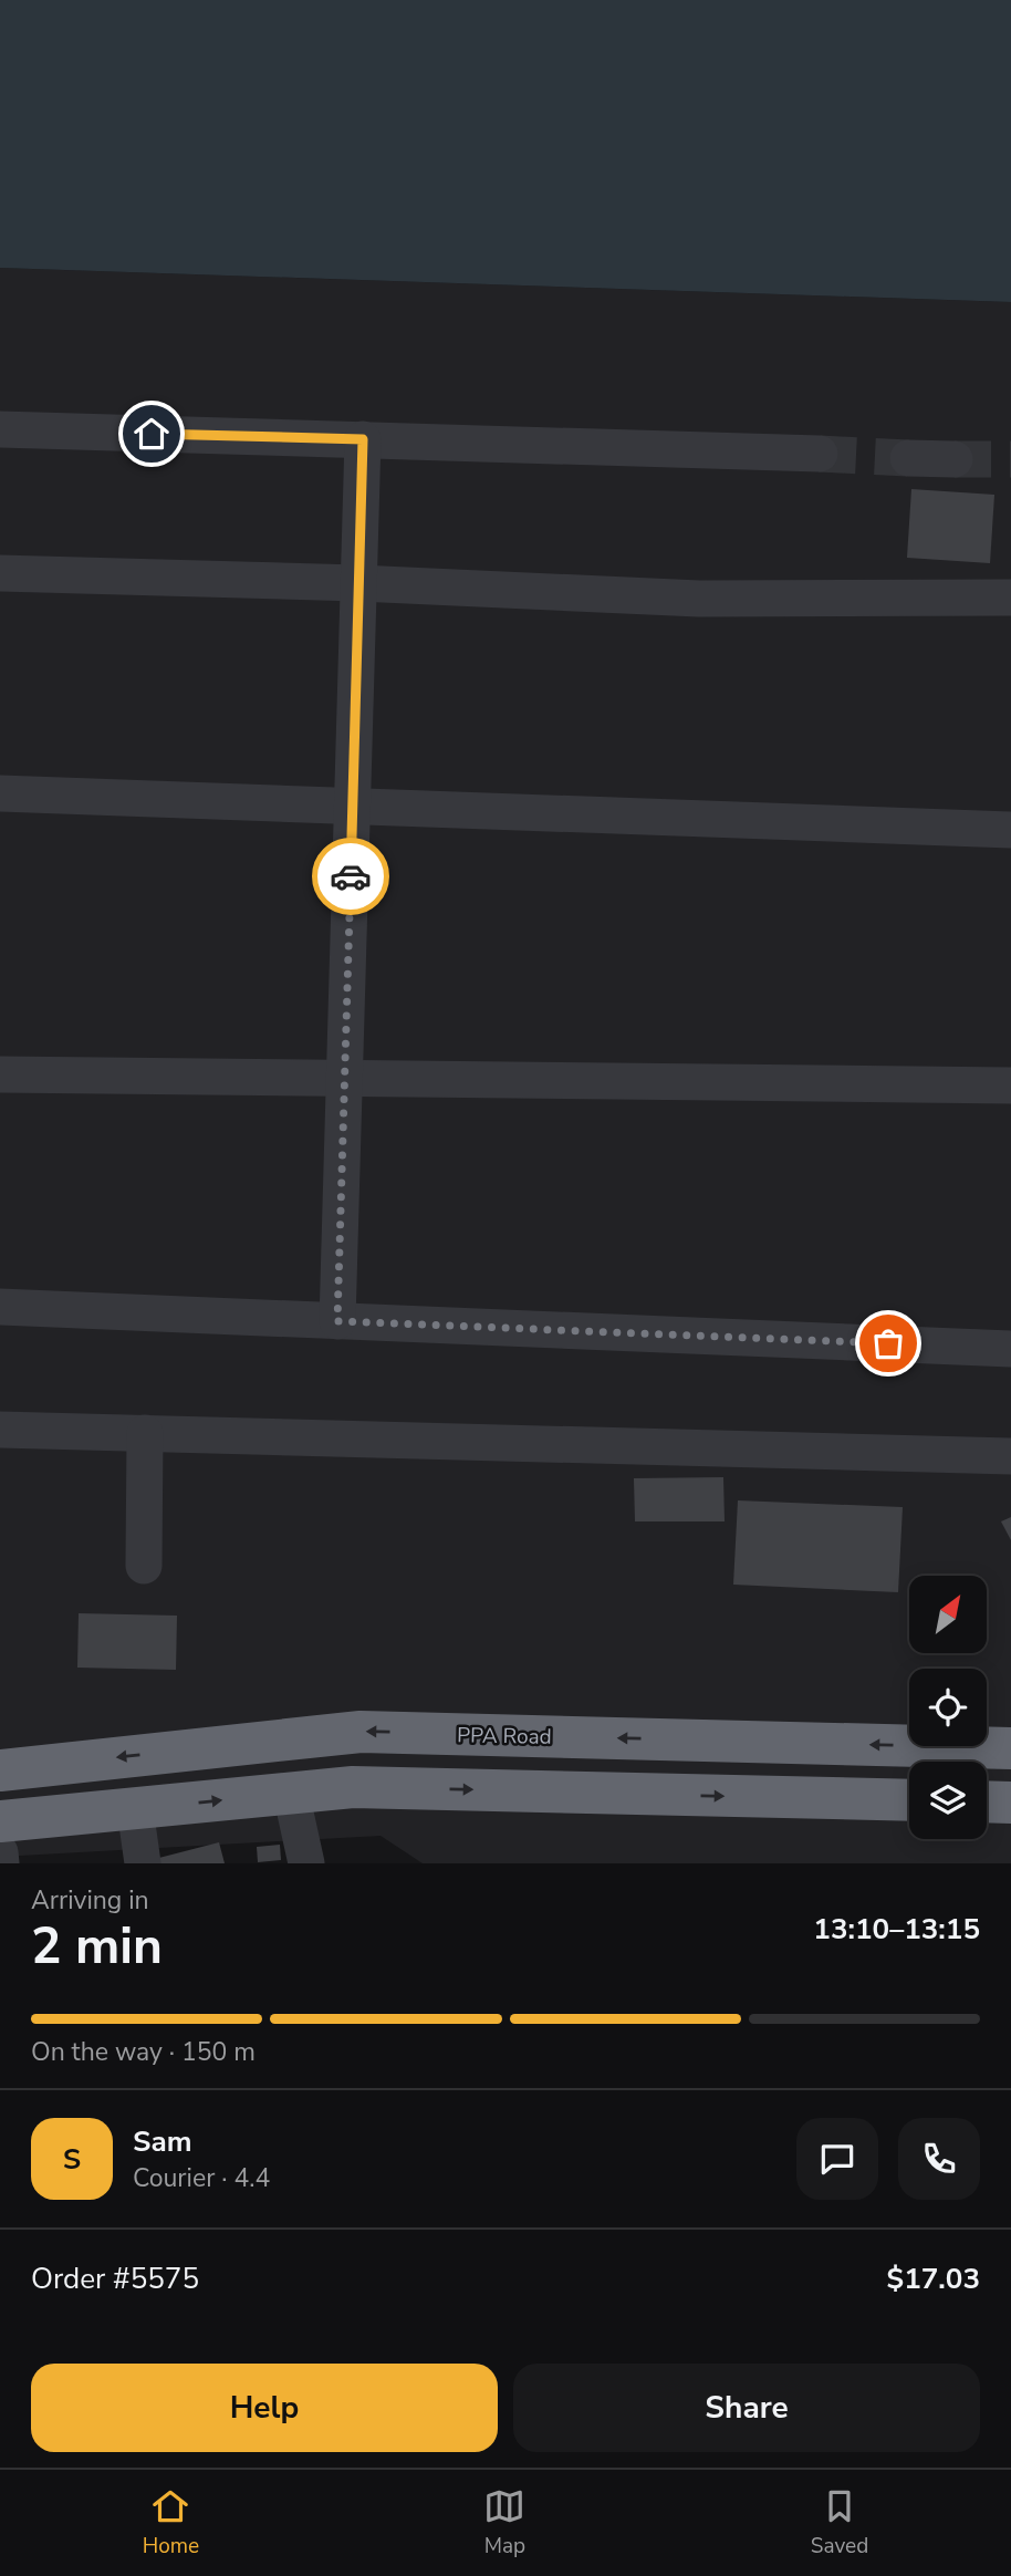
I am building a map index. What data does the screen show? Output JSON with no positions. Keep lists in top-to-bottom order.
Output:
{
  "streets": {
    "highway": ["PPA Road"]
  },
  "north": "top right",
  "page": {
    "heading": ["2 min", "Arriving in", "13:10–13:15"],
    "panel": [
      "Sam",
      "Courier · 4.4",
      "Order #5575",
      "$17.03"
    ],
    "bar": "On the way · 150 m",
    "round": "S",
    "buttons": ["Help", "Share"],
    "tabs": ["Home", "Map", "Saved"]
  }
}
